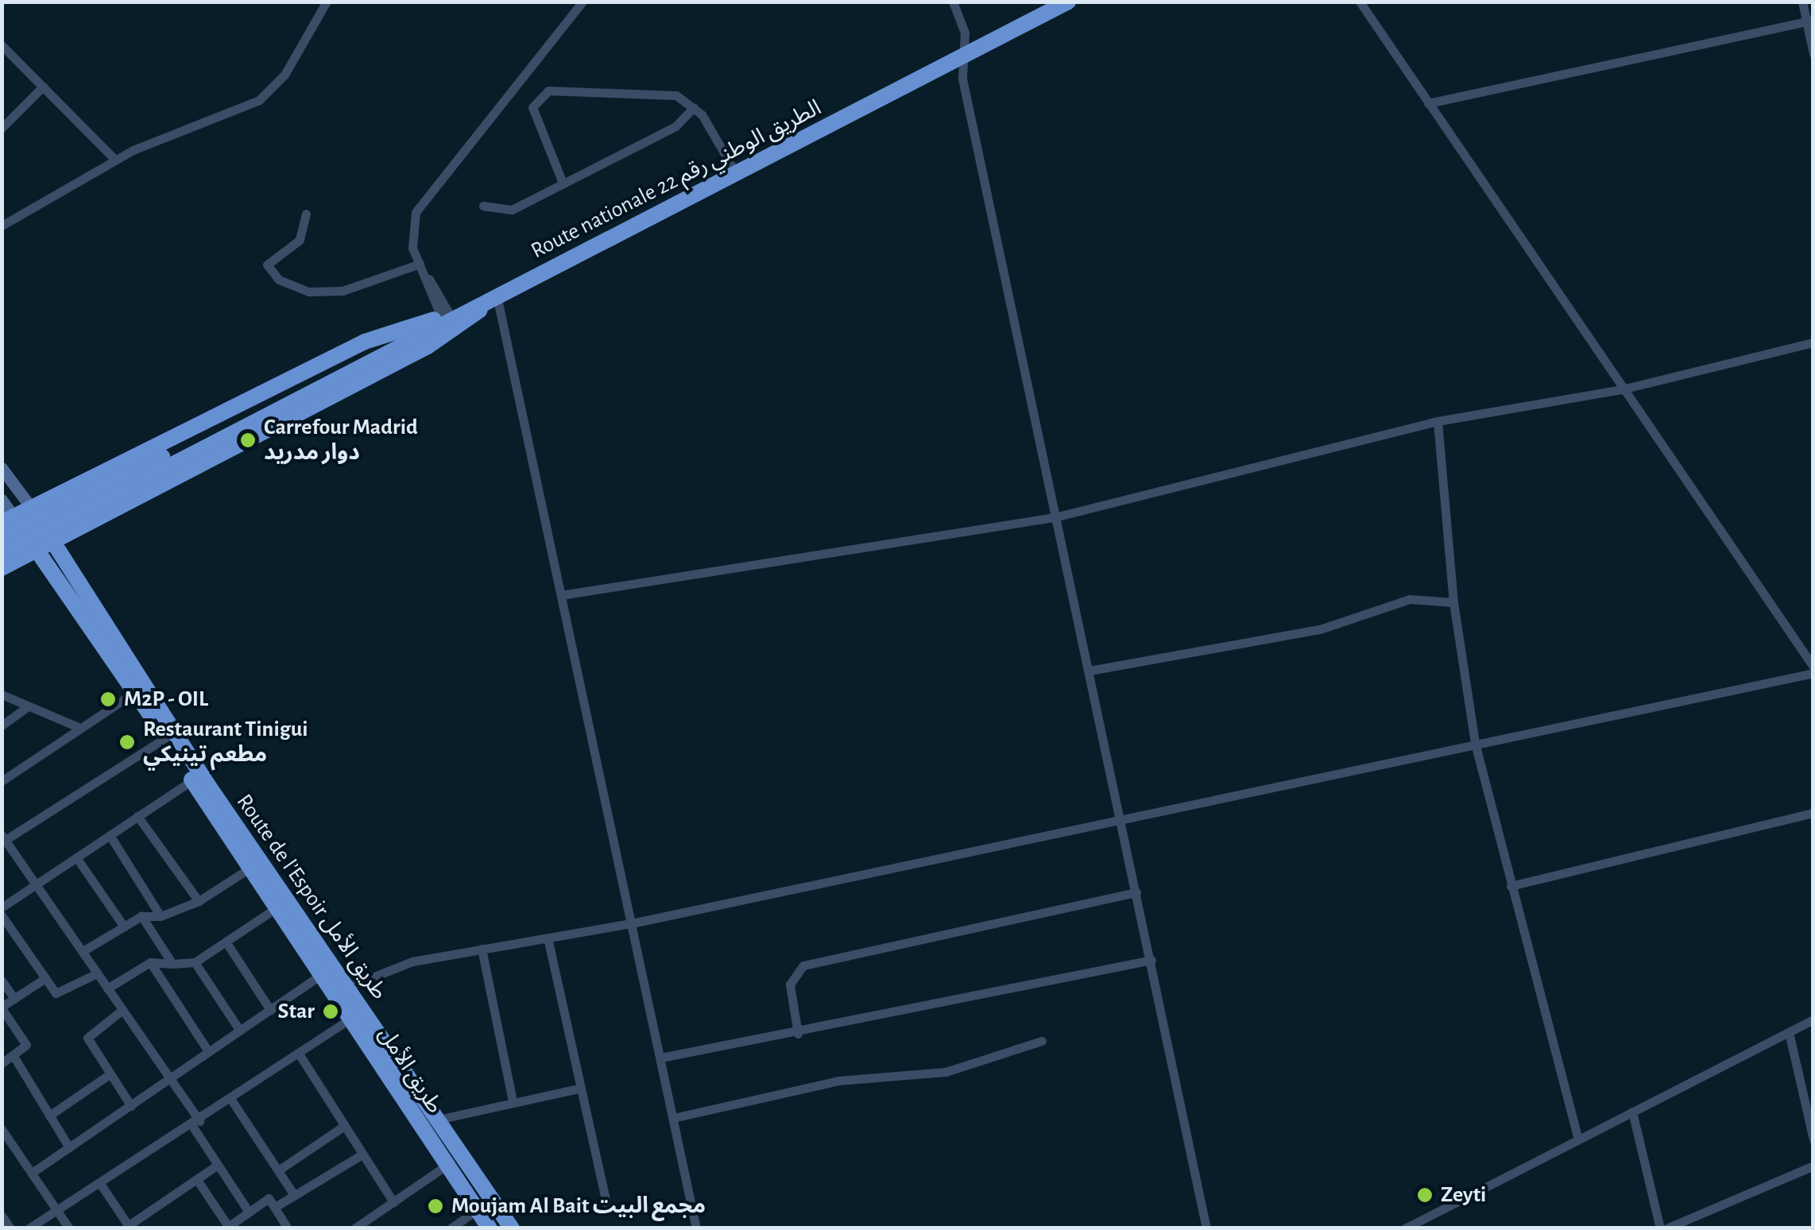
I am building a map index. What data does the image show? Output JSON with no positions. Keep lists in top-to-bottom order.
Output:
{
  "streets": {
    "highway": ["Route nationale 22 الطريق الوطني رقم", "Route de l’Espoir طريق الأمل", "طريق الأمل"]
  },
  "crossings": [
    ["Route de l’Espoir طريق الأمل", "طريق الأمل"]
  ],
  "places": [
    "Carrefour Madrid دوار مدريد",
    "M2P - OIL",
    "Restaurant Tinigui مطعم تينيكي",
    "Star",
    "Zeyti",
    "Moujam Al Bait مجمع البيت"
  ]
}
